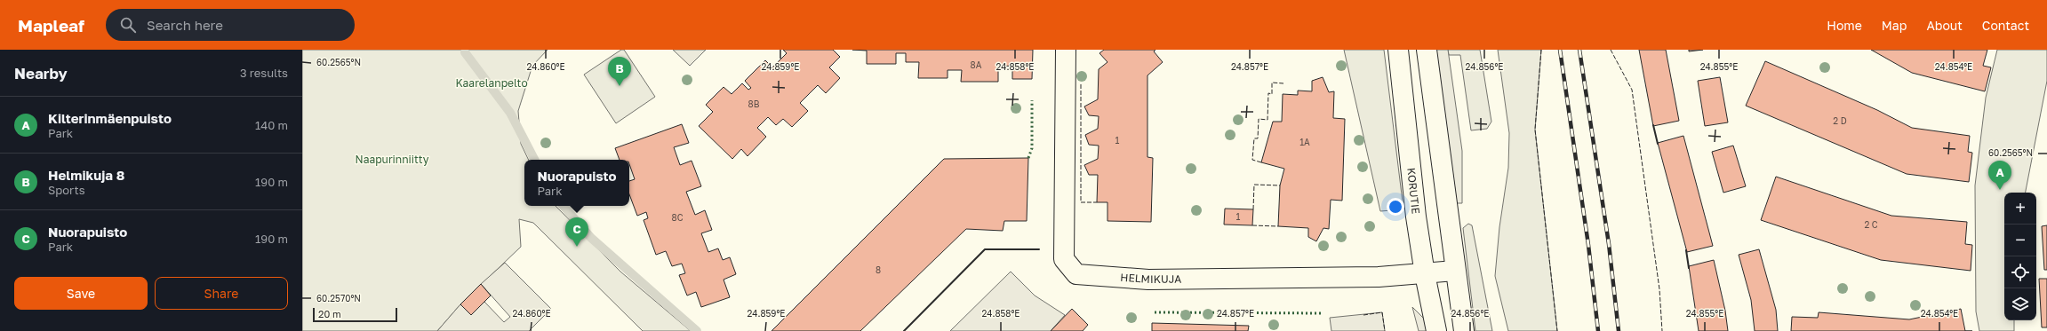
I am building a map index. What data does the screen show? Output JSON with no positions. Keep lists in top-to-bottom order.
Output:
{
  "streets": {
    "street": ["KORUTIE", "HELMIKUJA"]
  },
  "crossings": [
    ["KORUTIE", "HELMIKUJA"]
  ],
  "parks": ["Kaarelanpelto", "Naapurinniitty"],
  "house_numbers": [
    "8A",
    "8B",
    "2 D",
    "1",
    "1A",
    "1",
    "8C",
    "2 C",
    "8"
  ],
  "scale_bar": "20 m",
  "page": {
    "header": "Mapleaf",
    "search": "Search here",
    "nav": [
      "Home",
      "Map",
      "About",
      "Contact"
    ],
    "heading": ["Nearby", "3 results"],
    "pins": ["B", "A", "C"],
    "list": [
      {
        "mark": "A",
        "name": "Kilterinmäenpuisto",
        "note": "Park",
        "value": "140 m"
      },
      {
        "mark": "B",
        "name": "Helmikuja 8",
        "note": "Sports",
        "value": "190 m"
      },
      {
        "mark": "C",
        "name": "Nuorapuisto",
        "note": "Park",
        "value": "190 m"
      }
    ],
    "popup": ["Nuorapuisto", "Park"],
    "map_buttons": ["+", "−"],
    "buttons": ["Save", "Share"],
    "scale": "20 m"
  },
  "coordinates": [
    "60.2565°N",
    "24.860°E",
    "24.859°E",
    "24.858°E",
    "24.857°E",
    "24.856°E",
    "24.855°E",
    "24.854°E",
    "60.2570°N"
  ]
}
